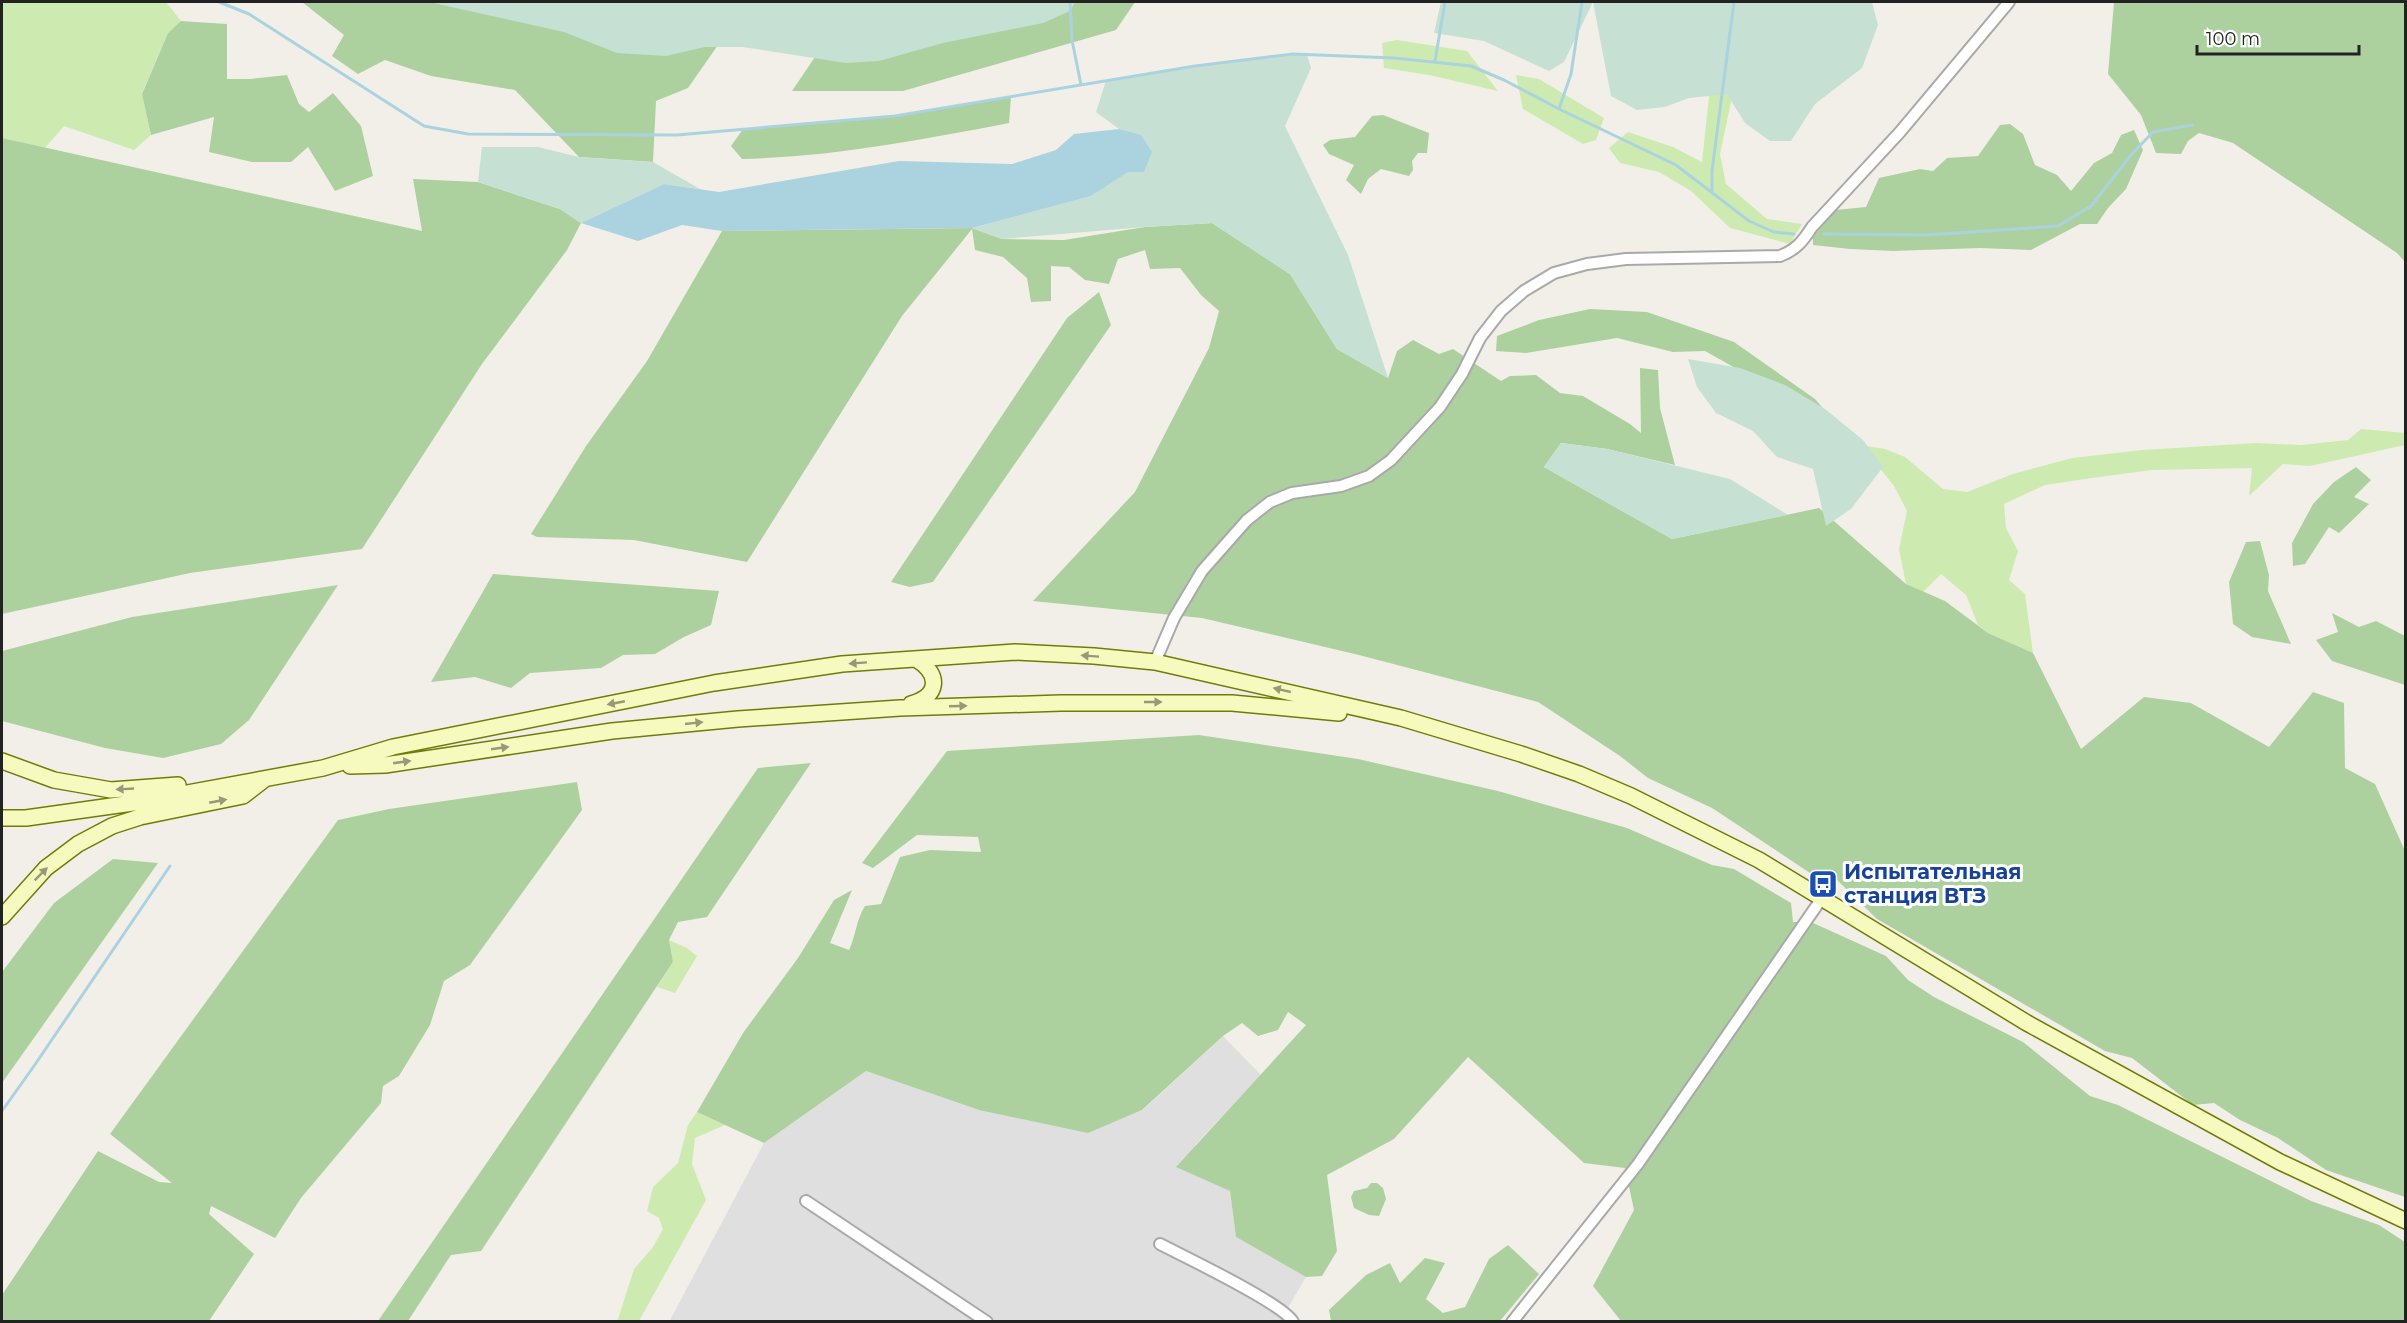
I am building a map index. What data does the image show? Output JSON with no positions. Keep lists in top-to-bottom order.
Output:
{
  "places": {
    "bus stop": ["Испытательная станция ВТЗ"]
  },
  "scale_bar": "100 m"
}
